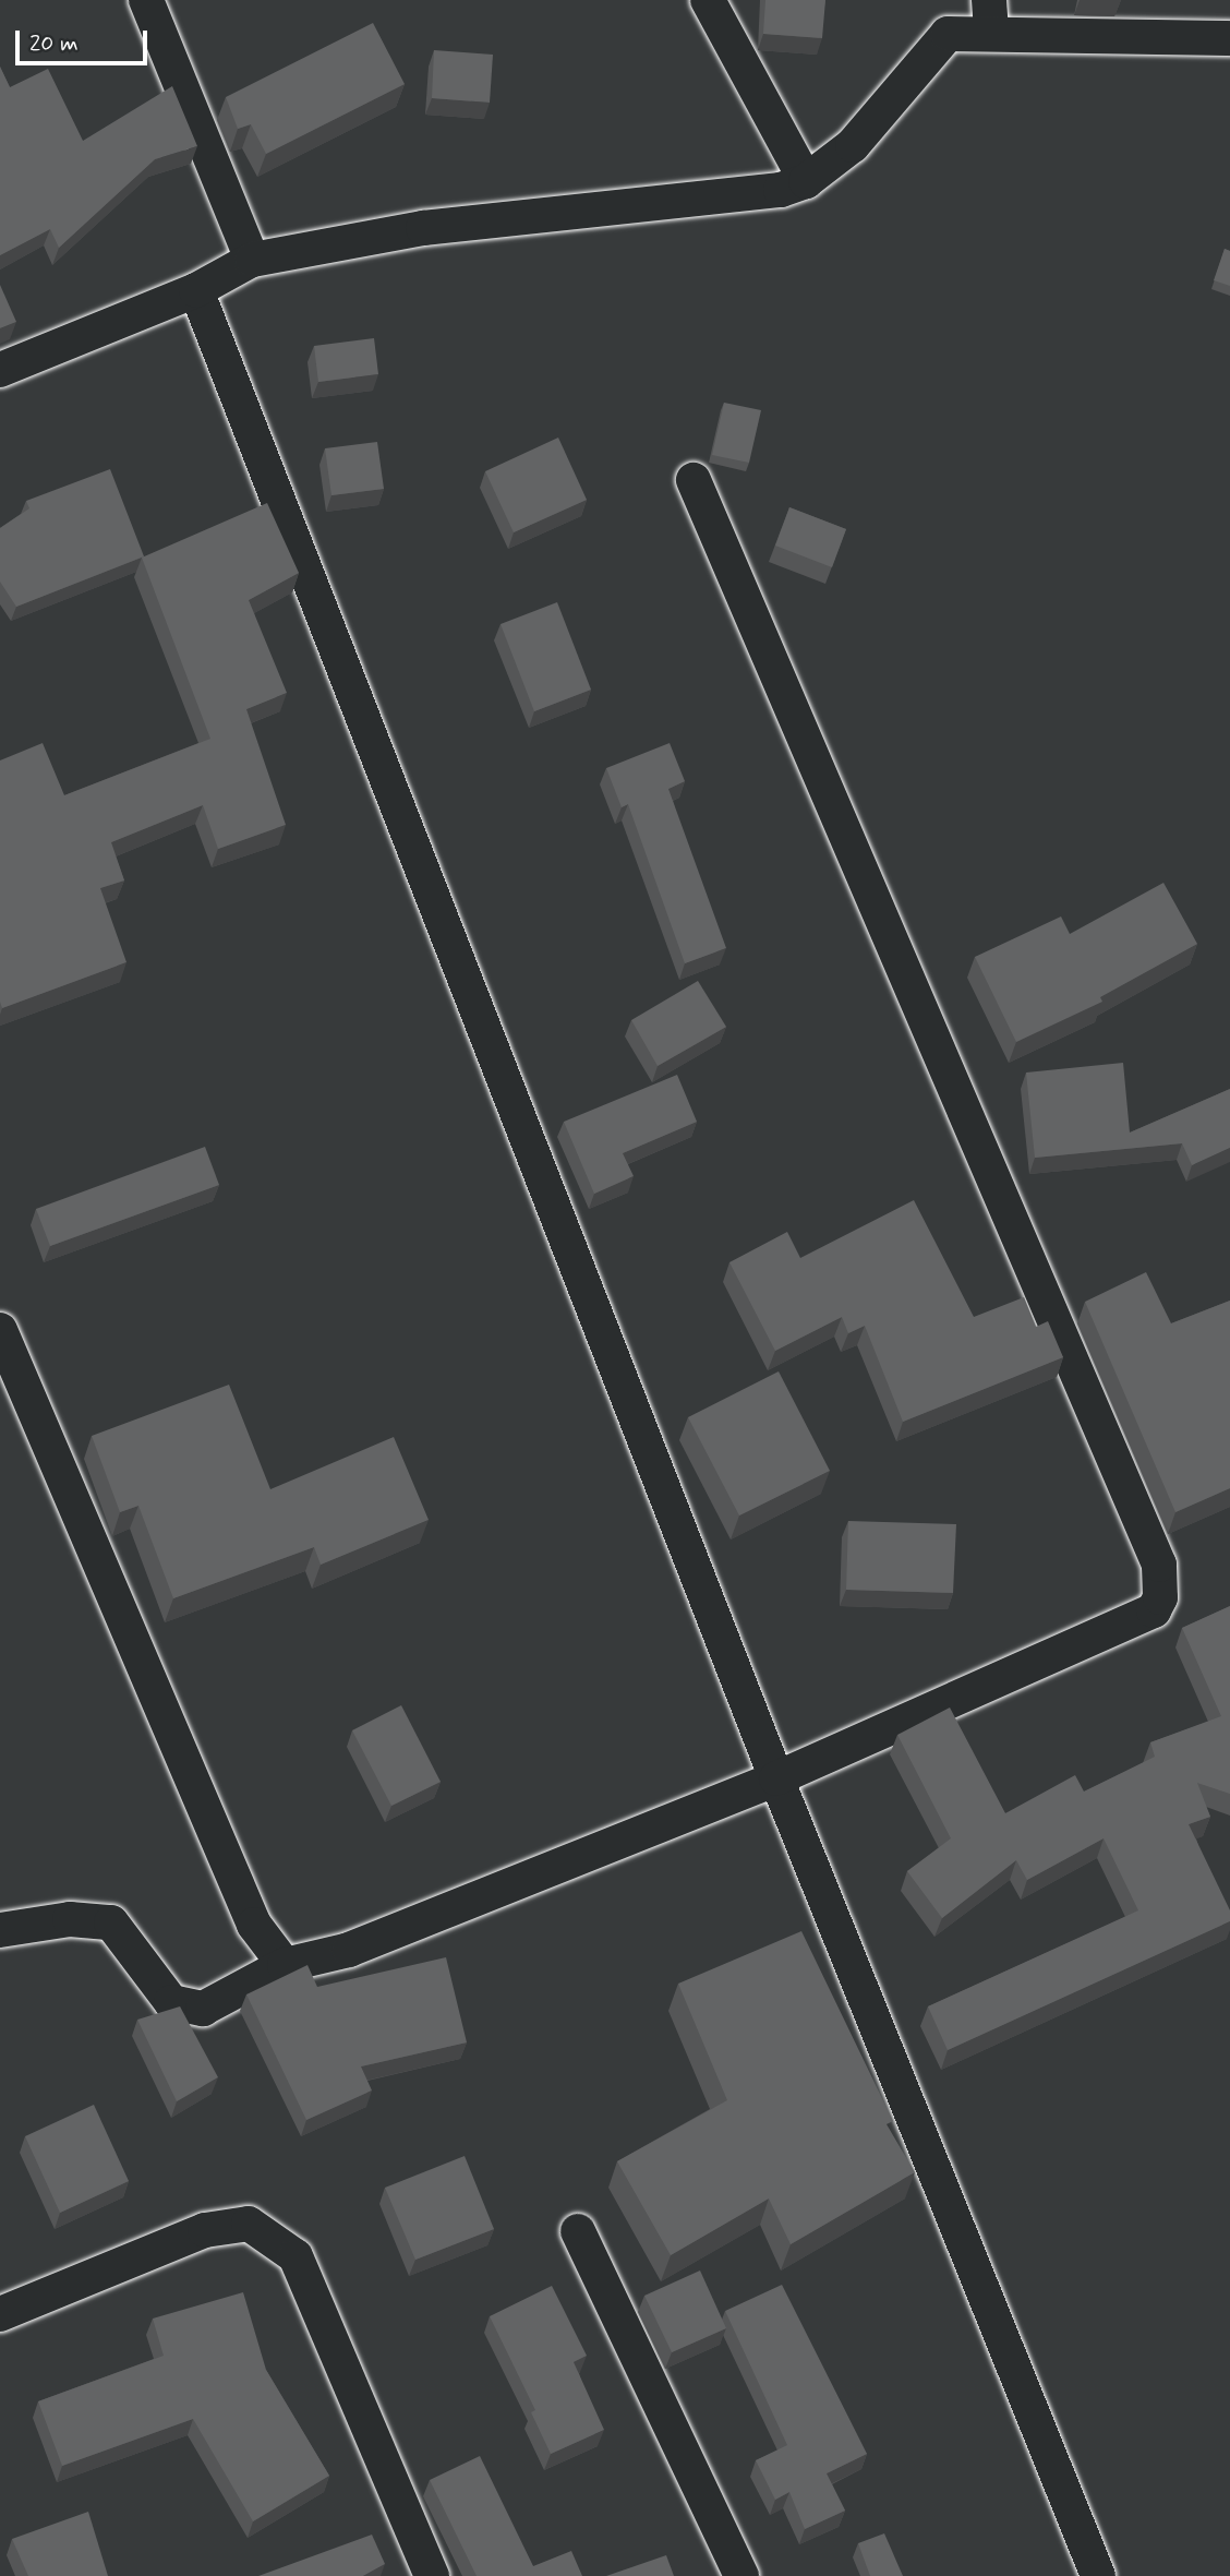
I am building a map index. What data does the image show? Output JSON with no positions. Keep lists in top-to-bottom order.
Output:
{
  "scale_bar": "20 m"
}
